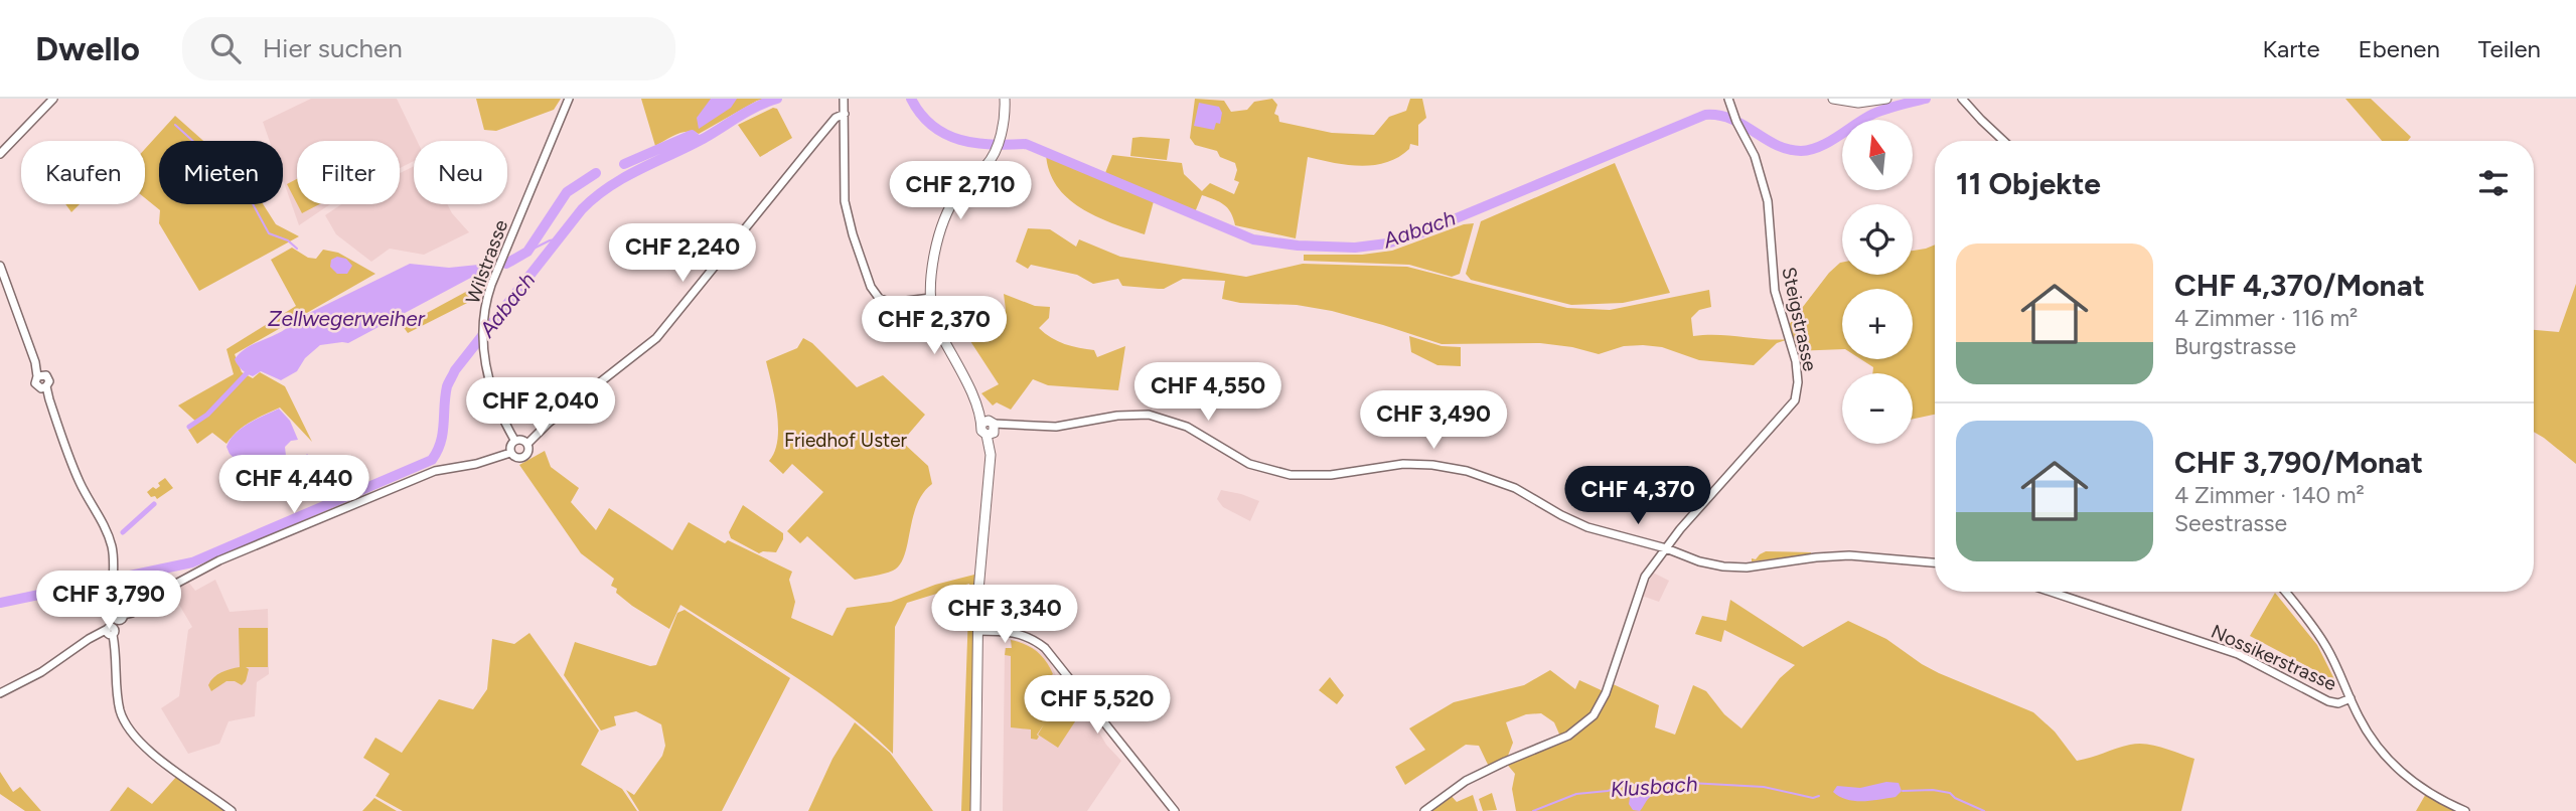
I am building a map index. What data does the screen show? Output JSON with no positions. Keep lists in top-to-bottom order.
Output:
{
  "streets": {
    "street": ["Wilstrasse", "Steigstrasse", "Nossikerstrasse"]
  },
  "water": ["Aabach", "Zellwegerweiher", "Klusbach"],
  "parks": ["Friedhof Uster"],
  "north": "top",
  "page": {
    "header": "Dwello",
    "search": "Hier suchen",
    "nav": ["Karte", "Ebenen", "Teilen"],
    "map_buttons": ["+", "−"],
    "chip": [
      "Kaufen",
      "Mieten",
      "Filter",
      "Neu"
    ],
    "heading": "11 Objekte",
    "price": [
      "CHF 2,710",
      "CHF 2,240",
      "CHF 2,370",
      "CHF 4,550",
      "CHF 2,040",
      "CHF 3,490",
      "CHF 4,440",
      "CHF 4,370",
      "CHF 3,790",
      "CHF 3,340",
      "CHF 5,520"
    ],
    "list": [
      {
        "name": "CHF 4,370/Monat",
        "note": "4 Zimmer · 116 m² · Burgstrasse"
      },
      {
        "name": "CHF 3,790/Monat",
        "note": "4 Zimmer · 140 m² · Seestrasse"
      }
    ]
  }
}
